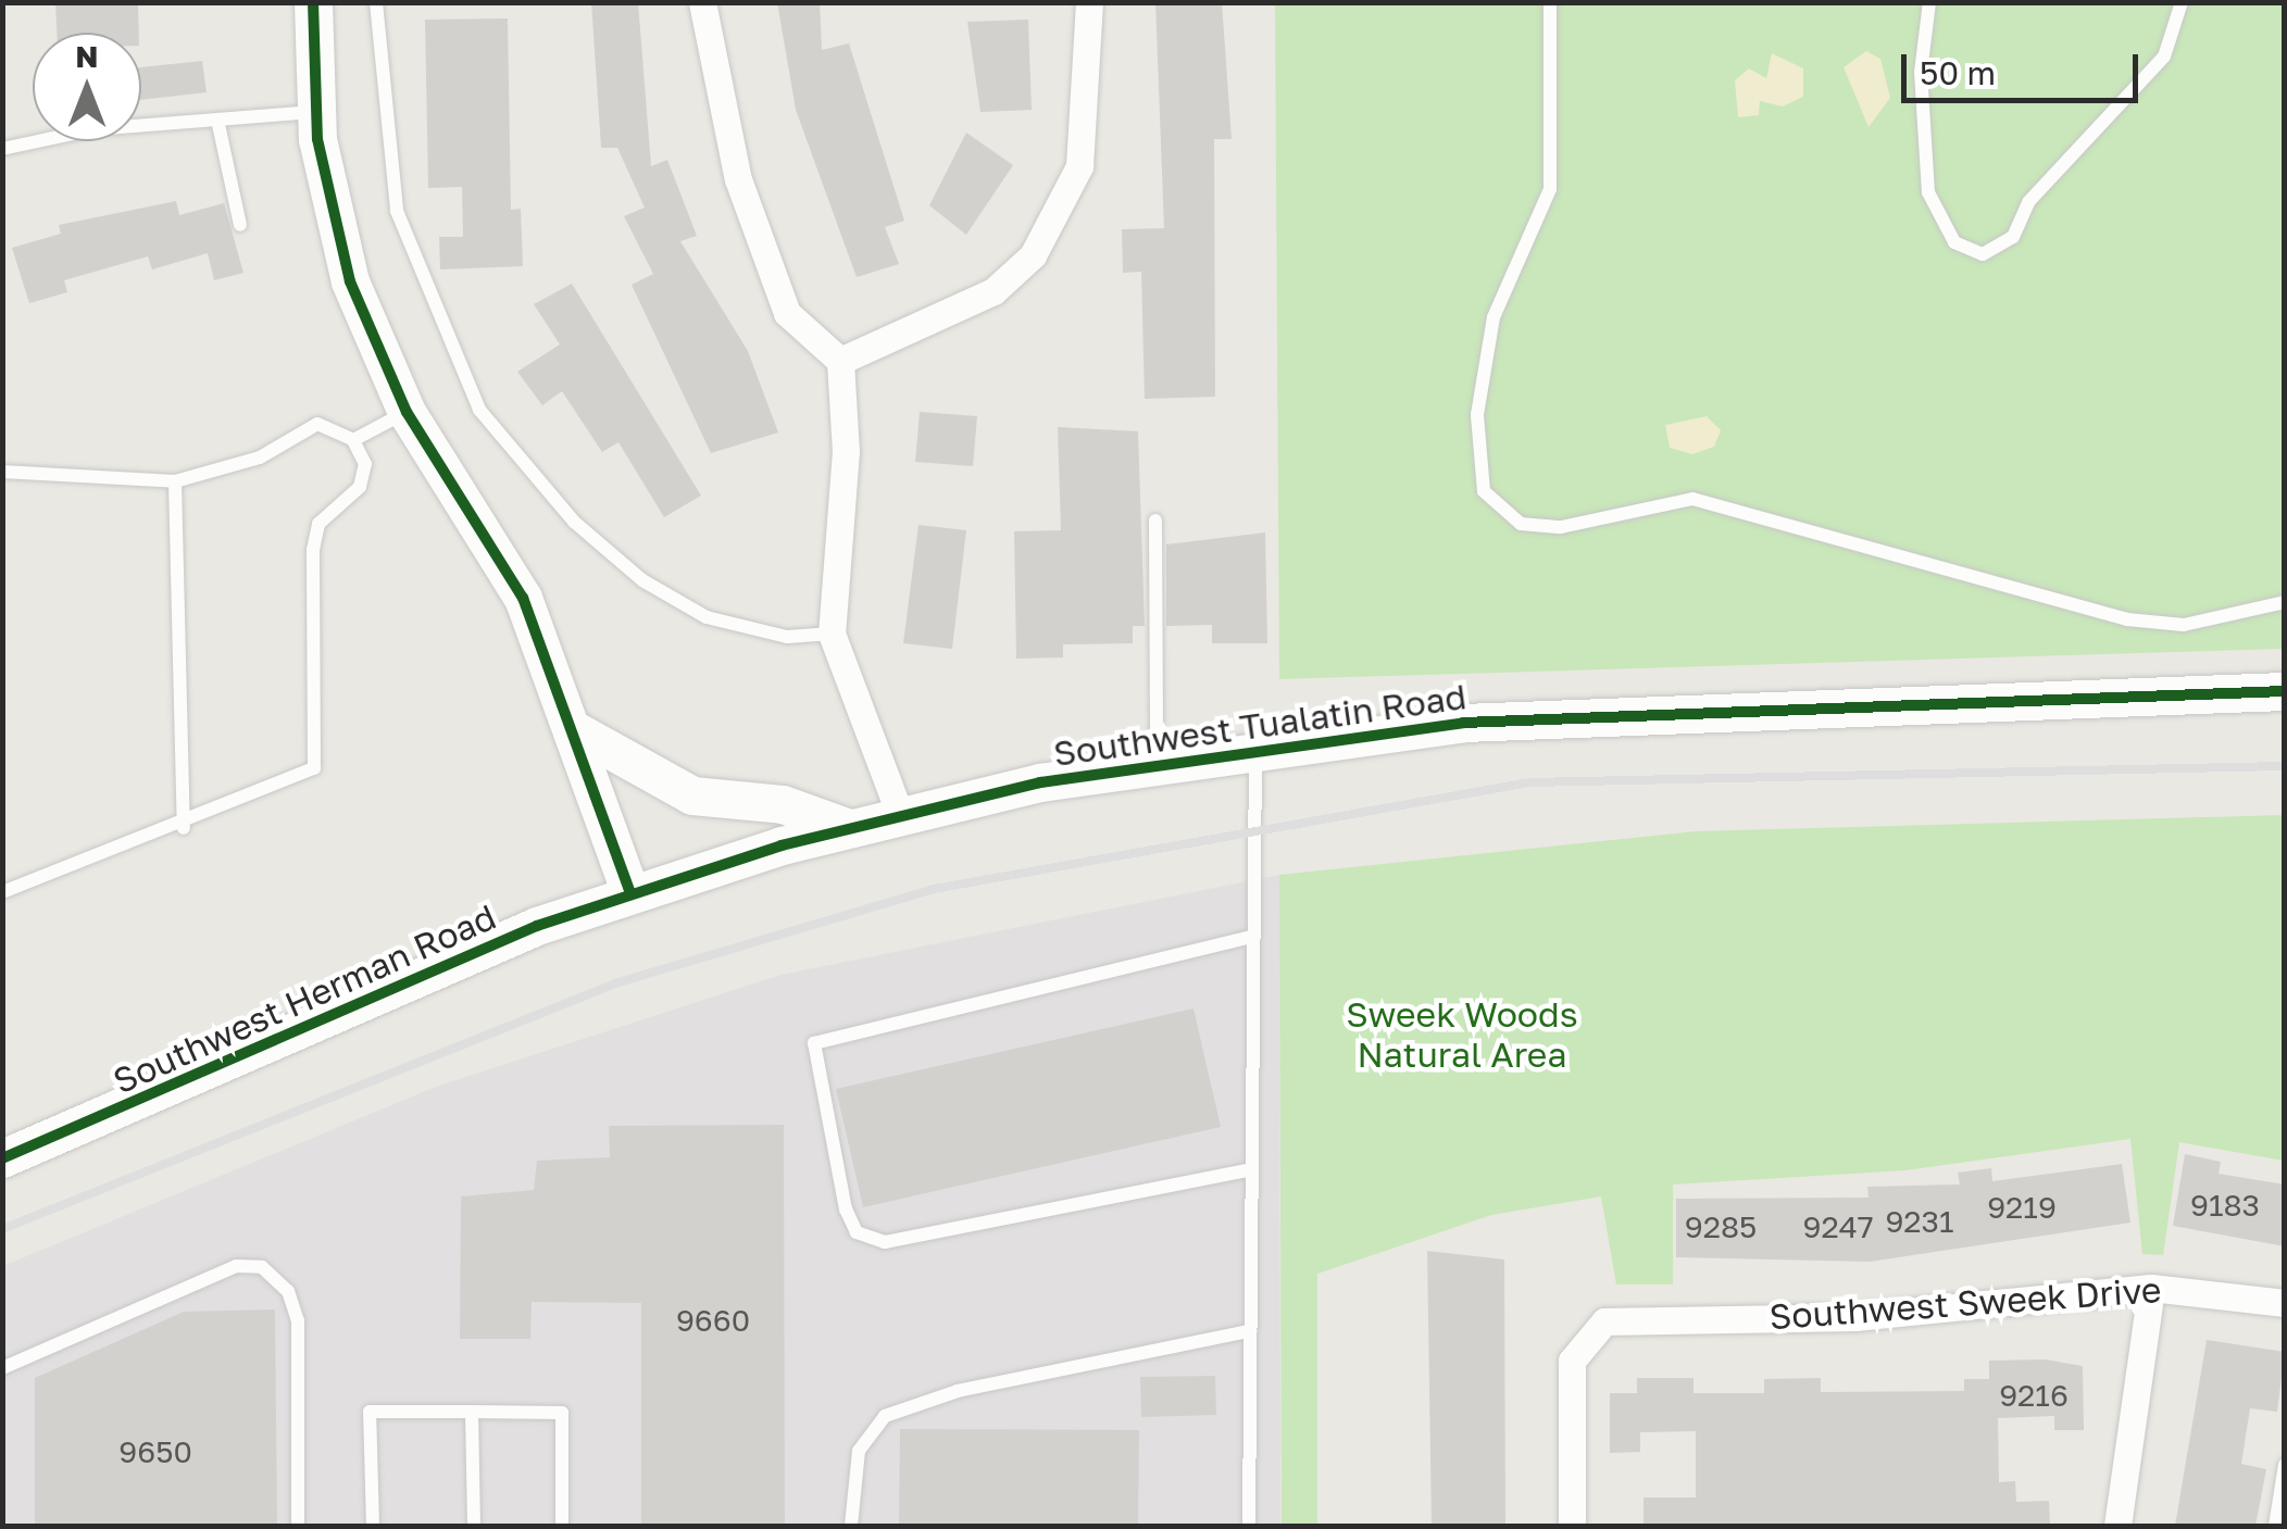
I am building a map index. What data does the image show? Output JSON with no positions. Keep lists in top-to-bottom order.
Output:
{
  "streets": {
    "main road": ["Southwest Tualatin Road", "Southwest Herman Road"],
    "street": ["Southwest Sweek Drive"]
  },
  "crossings": [
    ["Southwest Tualatin Road", "Southwest Herman Road"]
  ],
  "parks": ["Sweek Woods Natural Area"],
  "house_numbers": [
    "9183",
    "9219",
    "9231",
    "9285",
    "9247",
    "9660",
    "9216",
    "9650"
  ],
  "scale_bar": "50 m",
  "north": "top"
}
